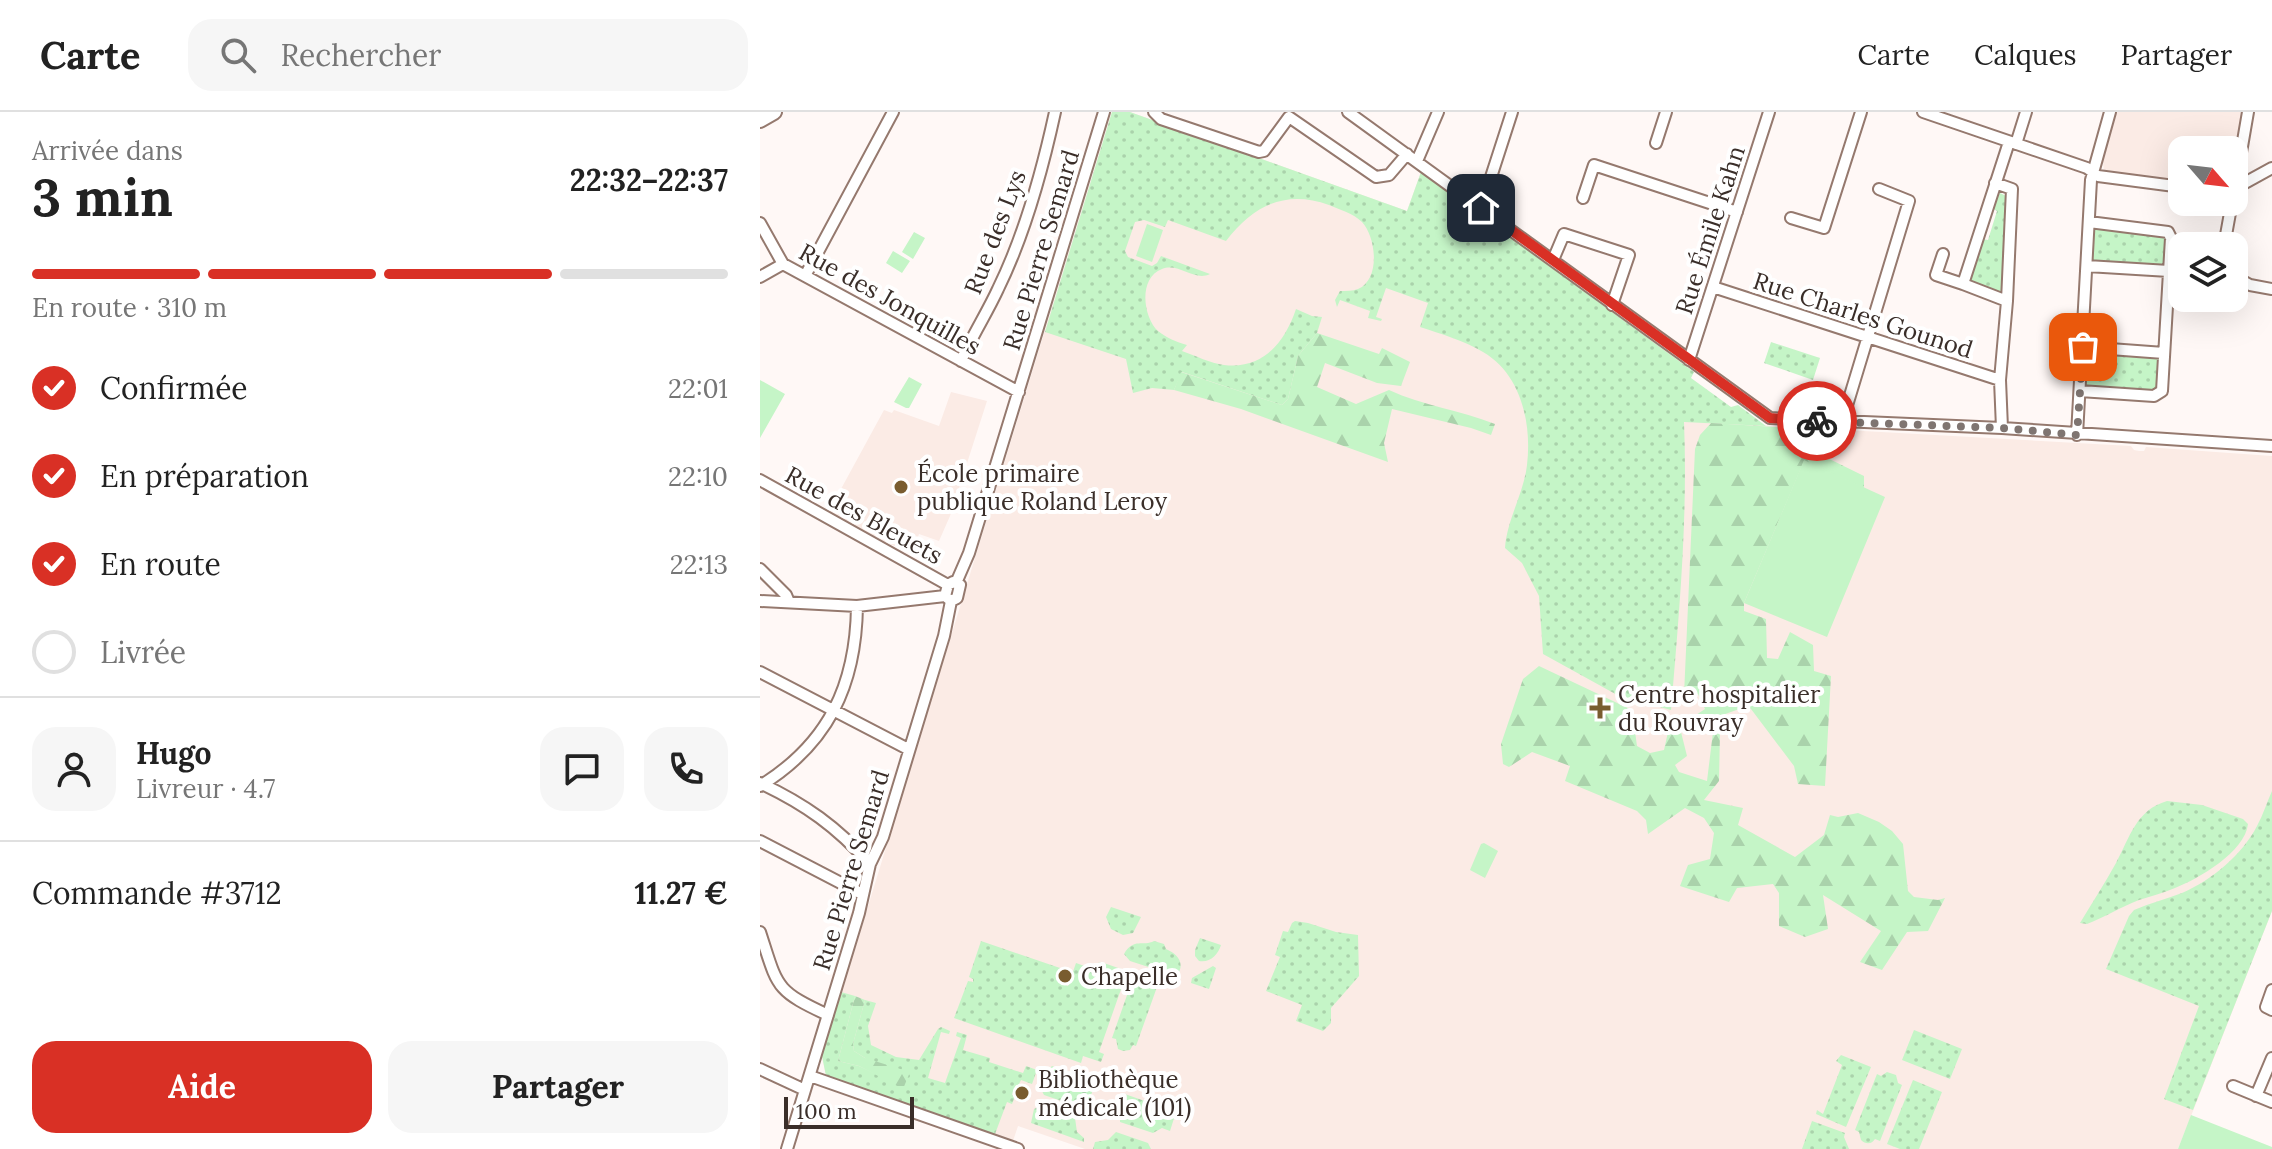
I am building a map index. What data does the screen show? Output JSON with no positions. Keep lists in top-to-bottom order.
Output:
{
  "streets": {
    "street": [
      "Rue Émile Kahn",
      "Rue des Lys",
      "Rue Pierre Semard",
      "Rue des Jonquilles",
      "Rue Charles Gounod",
      "Rue des Bleuets"
    ]
  },
  "crossings": [
    ["Rue Émile Kahn", "Rue Charles Gounod"],
    ["Rue des Lys", "Rue des Jonquilles"],
    ["Rue Pierre Semard", "Rue des Jonquilles"],
    ["Rue Pierre Semard", "Rue des Bleuets"]
  ],
  "places": {
    "other": ["École primaire publique Roland Leroy", "Chapelle", "Bibliothèque médicale (101)"],
    "health": ["Centre hospitalier du Rouvray"]
  },
  "scale_bar": "100 m",
  "north": "bottom right",
  "page": {
    "header": "Carte",
    "search": "Rechercher",
    "nav": ["Carte", "Calques", "Partager"],
    "heading": ["3 min", "Arrivée dans", "22:32–22:37"],
    "panel": [
      "Hugo",
      "Livreur · 4.7",
      "Commande #3712",
      "11.27 €"
    ],
    "bar": "En route · 310 m",
    "list": [
      ["Confirmée", "22:01"],
      ["En préparation", "22:10"],
      ["En route", "22:13"],
      "Livrée"
    ],
    "buttons": ["Aide", "Partager"],
    "scale": "100 m"
  }
}
